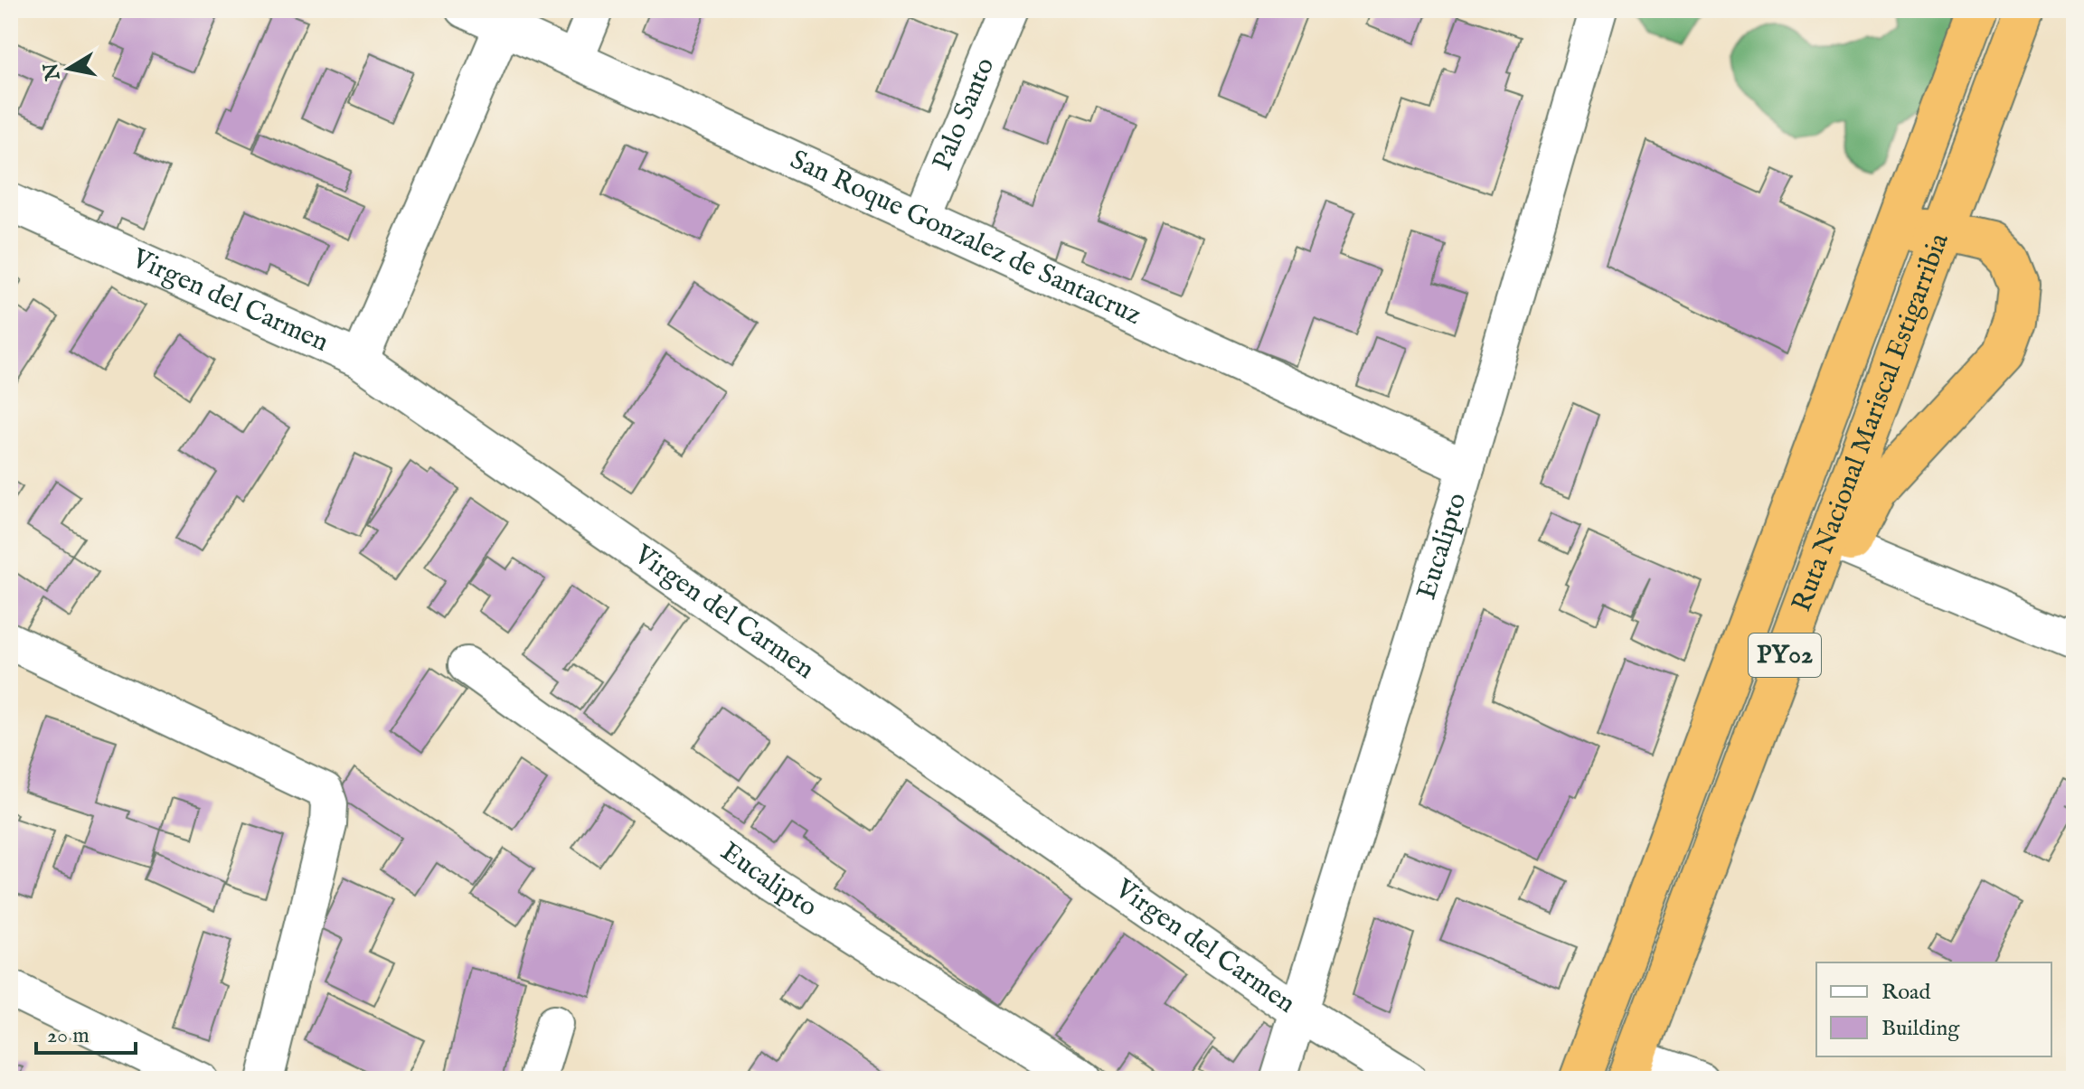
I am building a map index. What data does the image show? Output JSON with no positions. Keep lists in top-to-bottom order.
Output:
{
  "streets": {
    "highway": ["Ruta Nacional Mariscal Estigarribia", "PY02"],
    "street": [
      "Palo Santo",
      "San Roque Gonzalez de Santacruz",
      "Virgen del Carmen",
      "Eucalipto"
    ]
  },
  "crossings": [
    ["Palo Santo", "San Roque Gonzalez de Santacruz"],
    ["San Roque Gonzalez de Santacruz", "Eucalipto"],
    ["Virgen del Carmen", "Eucalipto"]
  ],
  "legend": ["Road", "Building"],
  "scale_bar": "20 m",
  "north": "left"
}
